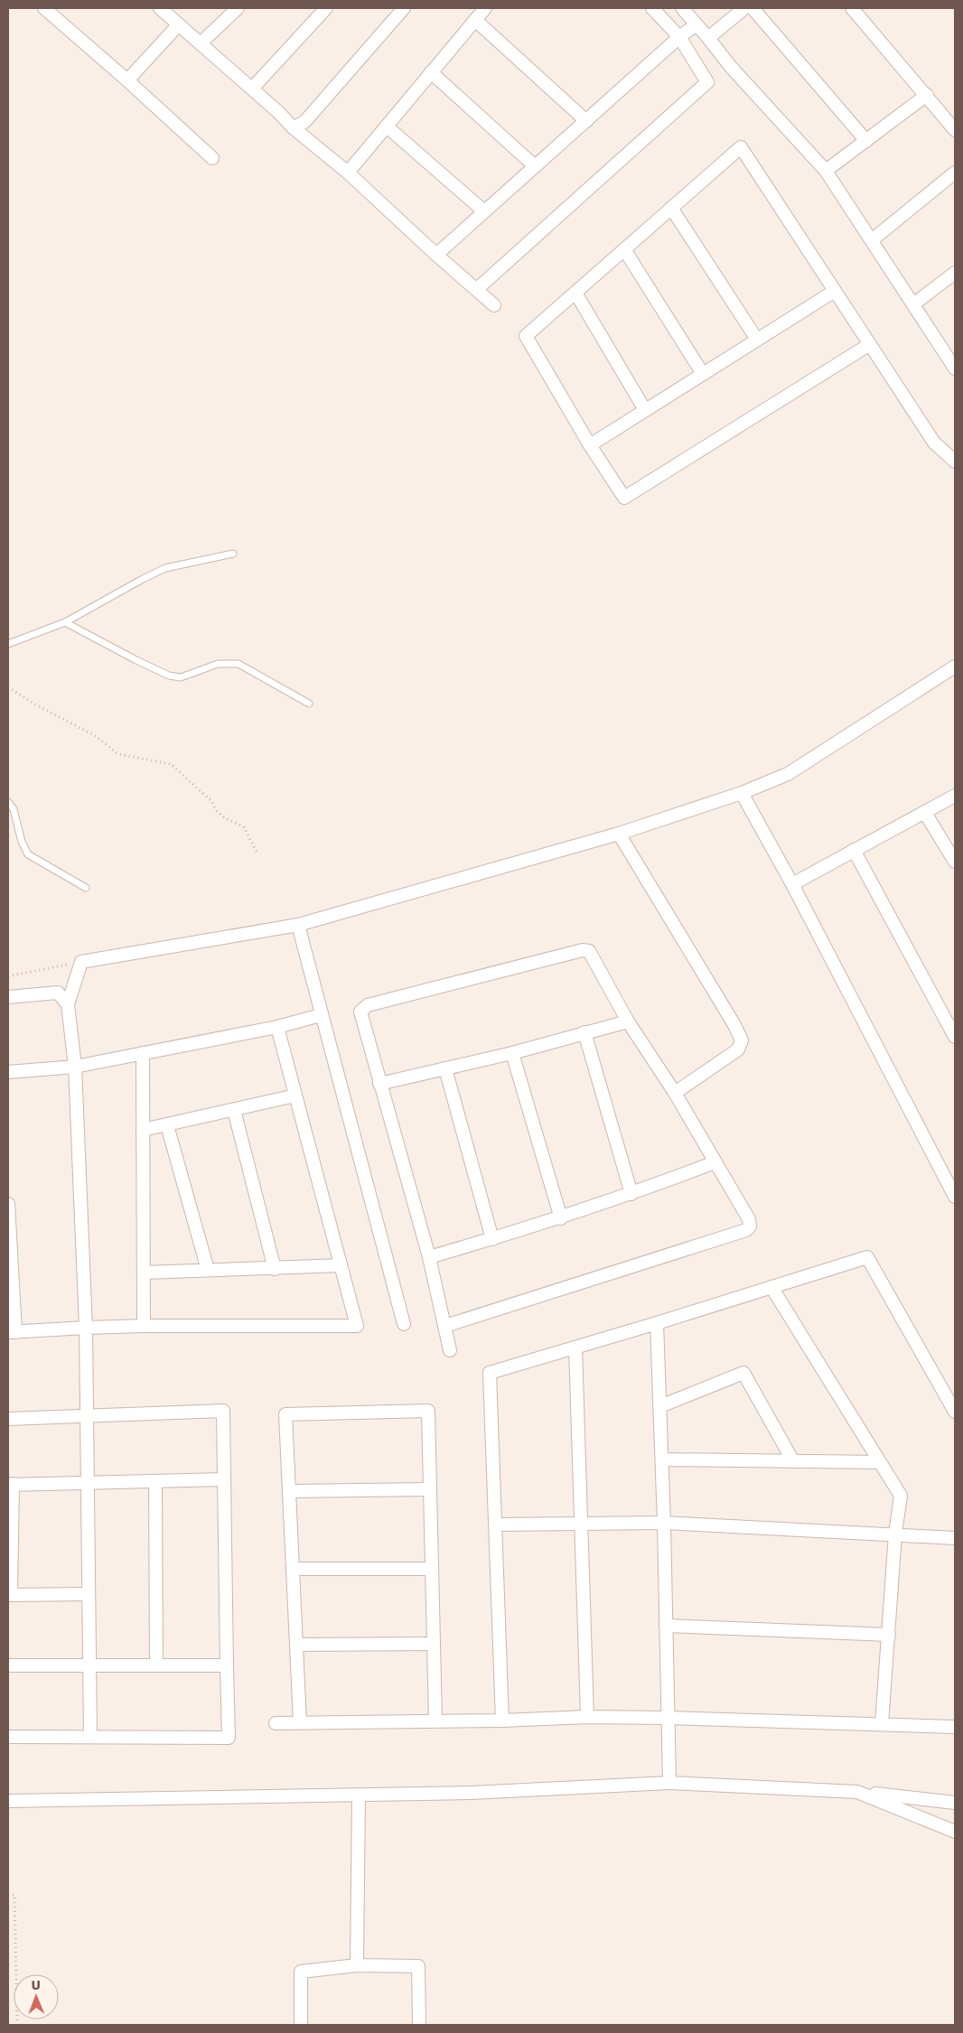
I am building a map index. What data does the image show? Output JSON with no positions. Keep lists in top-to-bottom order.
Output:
{
  "north": "top"
}
